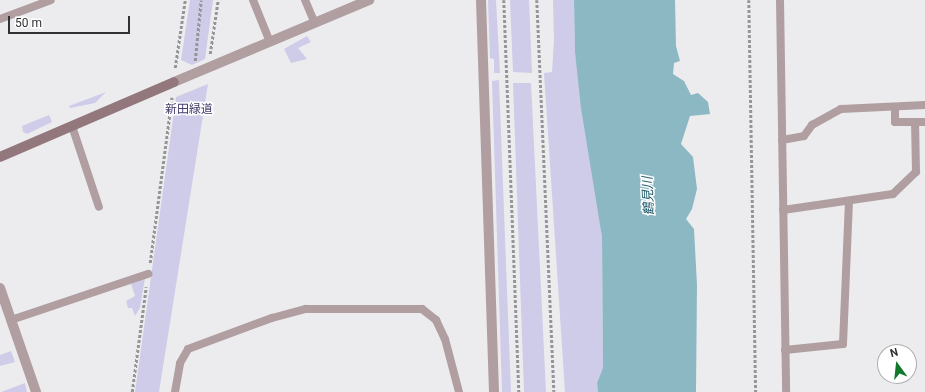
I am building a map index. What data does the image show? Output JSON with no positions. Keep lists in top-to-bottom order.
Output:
{
  "water": ["鶴見川"],
  "parks": ["新田緑道"],
  "scale_bar": "50 m",
  "north": "top"
}
